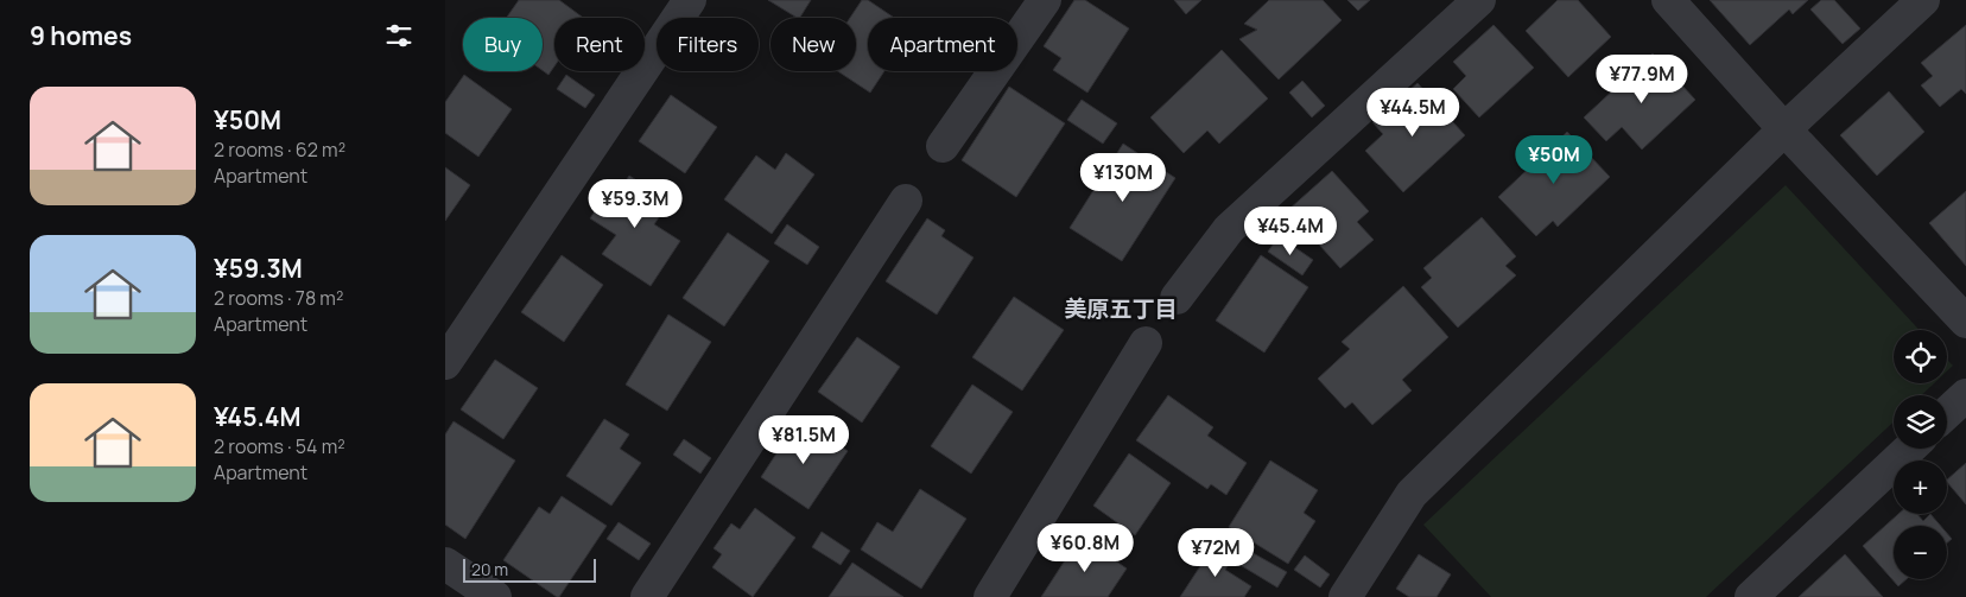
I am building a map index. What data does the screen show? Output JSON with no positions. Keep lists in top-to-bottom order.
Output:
{
  "districts": ["美原五丁目"],
  "scale_bar": "20 m",
  "page": {
    "heading": "9 homes",
    "chip": [
      "Buy",
      "Rent",
      "Filters",
      "New",
      "Apartment"
    ],
    "price": [
      "¥77.9M",
      "¥44.5M",
      "¥50M",
      "¥130M",
      "¥59.3M",
      "¥45.4M",
      "¥81.5M",
      "¥60.8M",
      "¥72M"
    ],
    "list": [
      {
        "name": "¥50M",
        "note": "2 rooms · 62 m² · Apartment"
      },
      {
        "name": "¥59.3M",
        "note": "2 rooms · 78 m² · Apartment"
      },
      {
        "name": "¥45.4M",
        "note": "2 rooms · 54 m² · Apartment"
      }
    ],
    "map_buttons": ["+", "−"],
    "scale": "20 m"
  }
}
